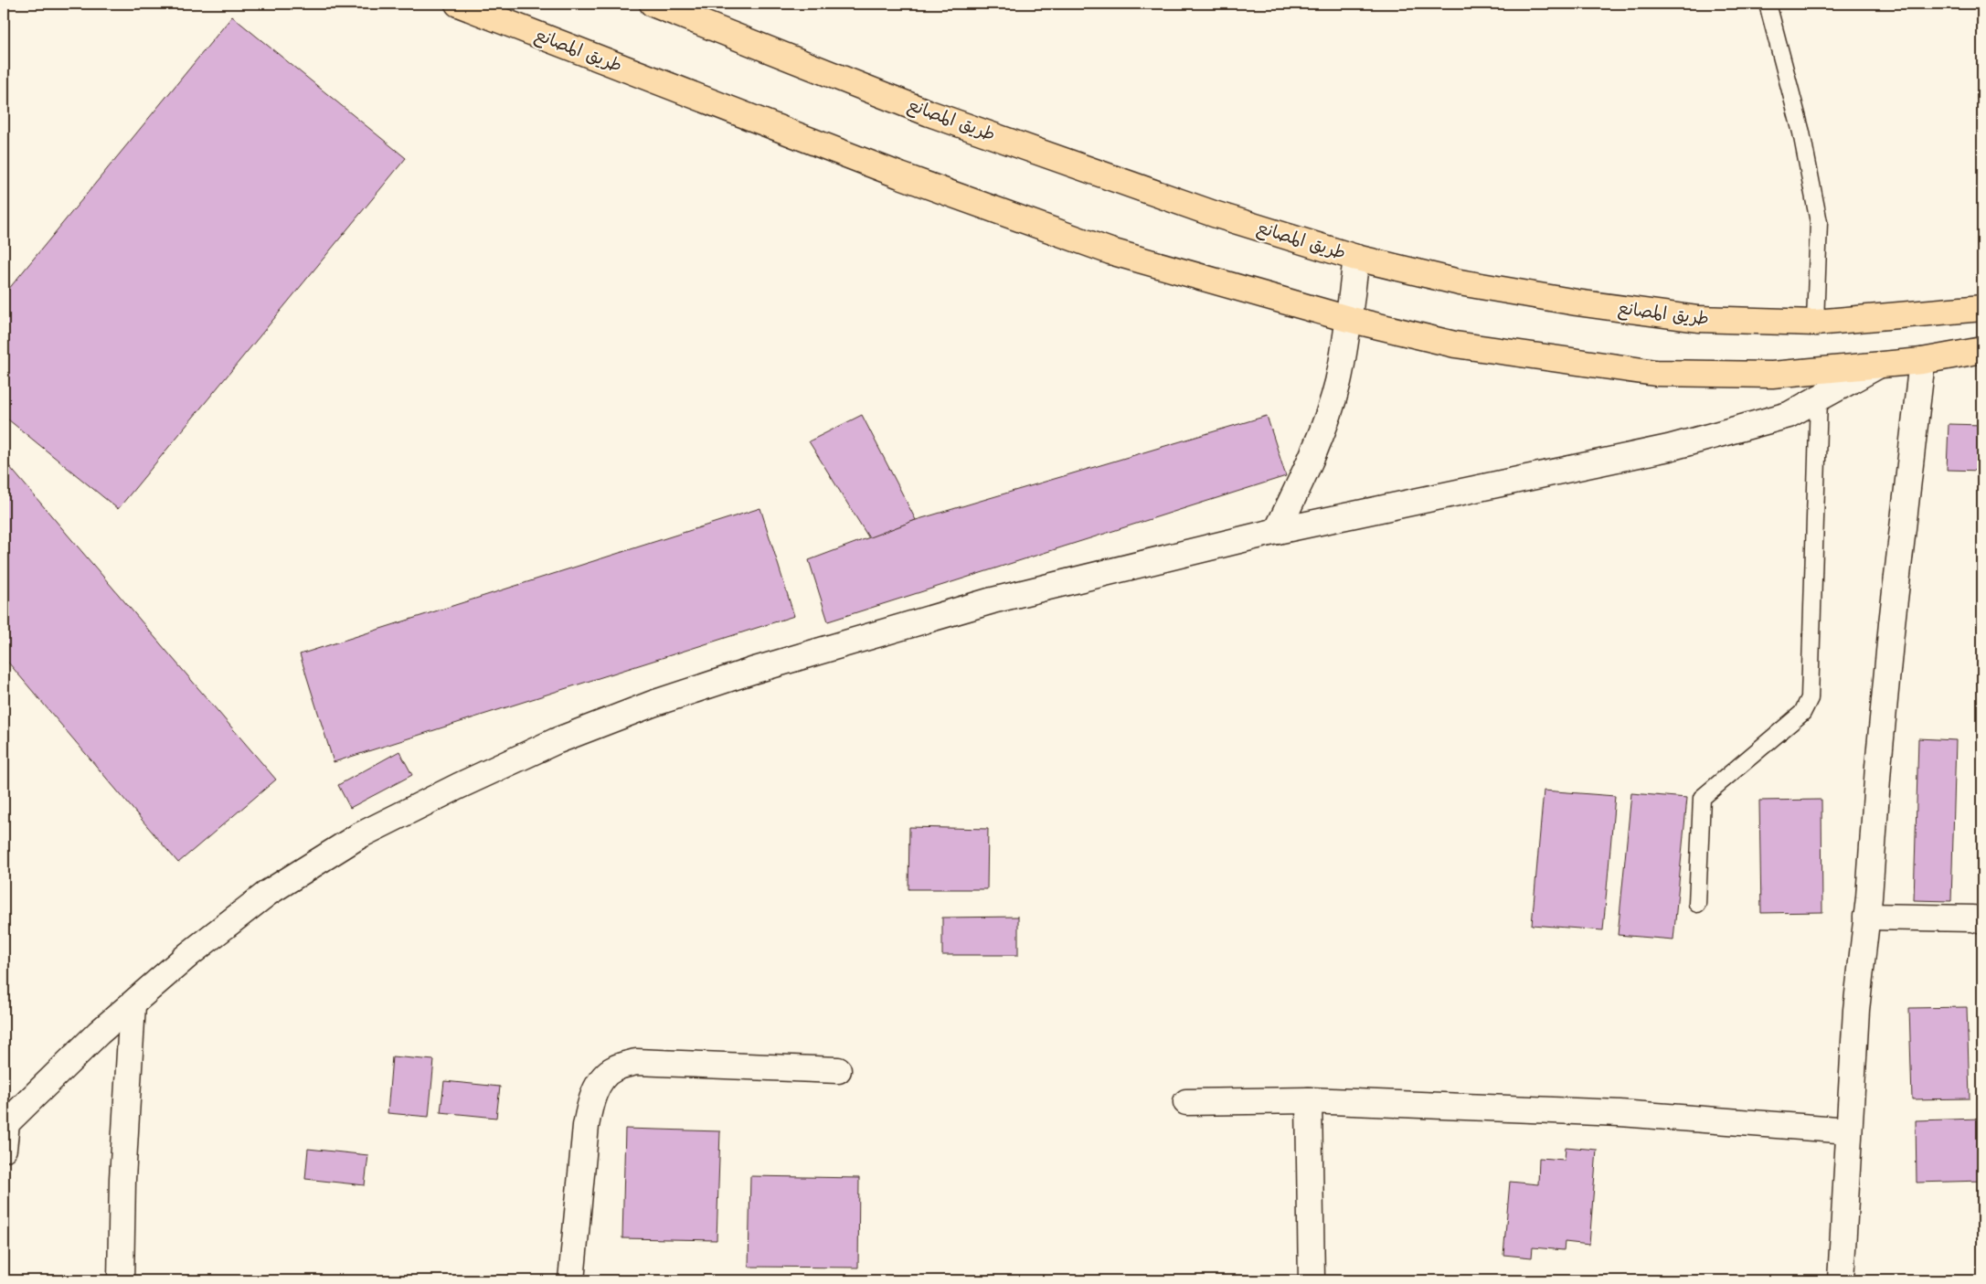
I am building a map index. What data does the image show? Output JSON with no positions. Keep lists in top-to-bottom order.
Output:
{
  "streets": {
    "main road": ["طريق المصانع"]
  }
}
